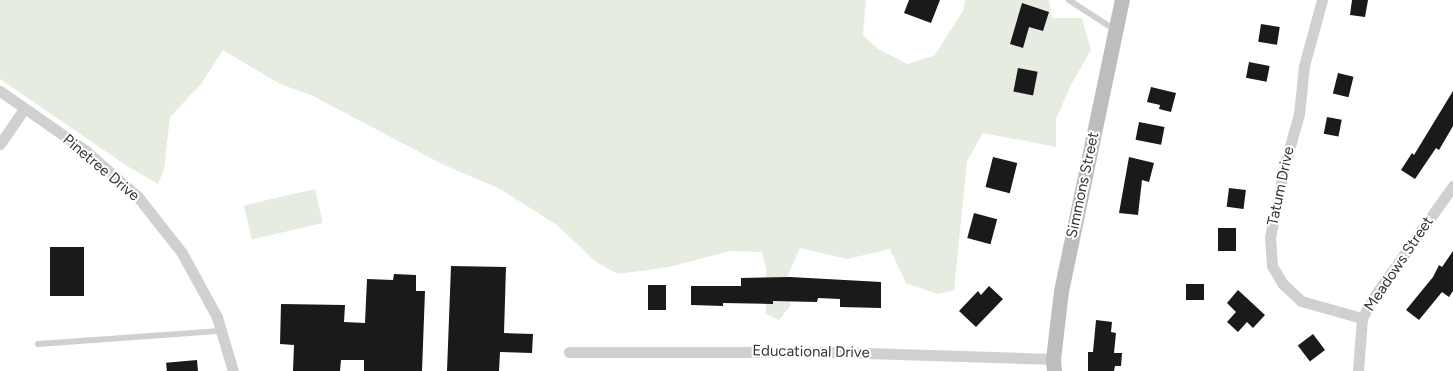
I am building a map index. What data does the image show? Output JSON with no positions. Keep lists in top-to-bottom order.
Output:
{
  "streets": {
    "street": [
      "Pinetree Drive",
      "Simmons Street",
      "Tatum Drive",
      "Meadows Street",
      "Educational Drive"
    ]
  },
  "crossings": [
    ["Simmons Street", "Educational Drive"],
    ["Tatum Drive", "Meadows Street"]
  ]
}
